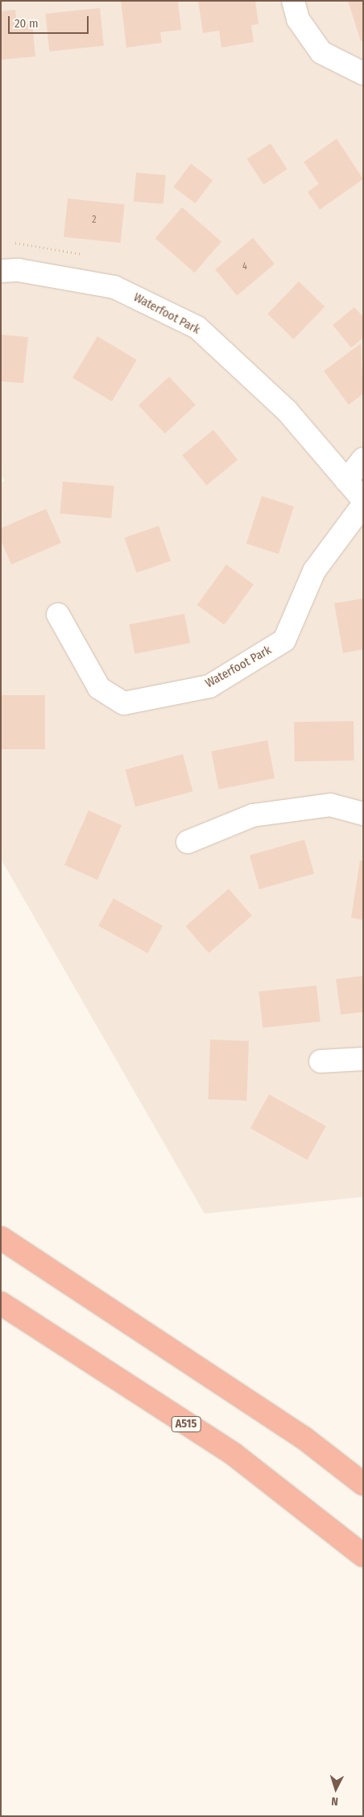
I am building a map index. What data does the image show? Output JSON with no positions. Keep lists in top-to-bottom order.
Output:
{
  "streets": {
    "highway": ["A515"],
    "street": ["Waterfoot Park"]
  },
  "house_numbers": ["2", "4"],
  "scale_bar": "20 m",
  "north": "bottom"
}
